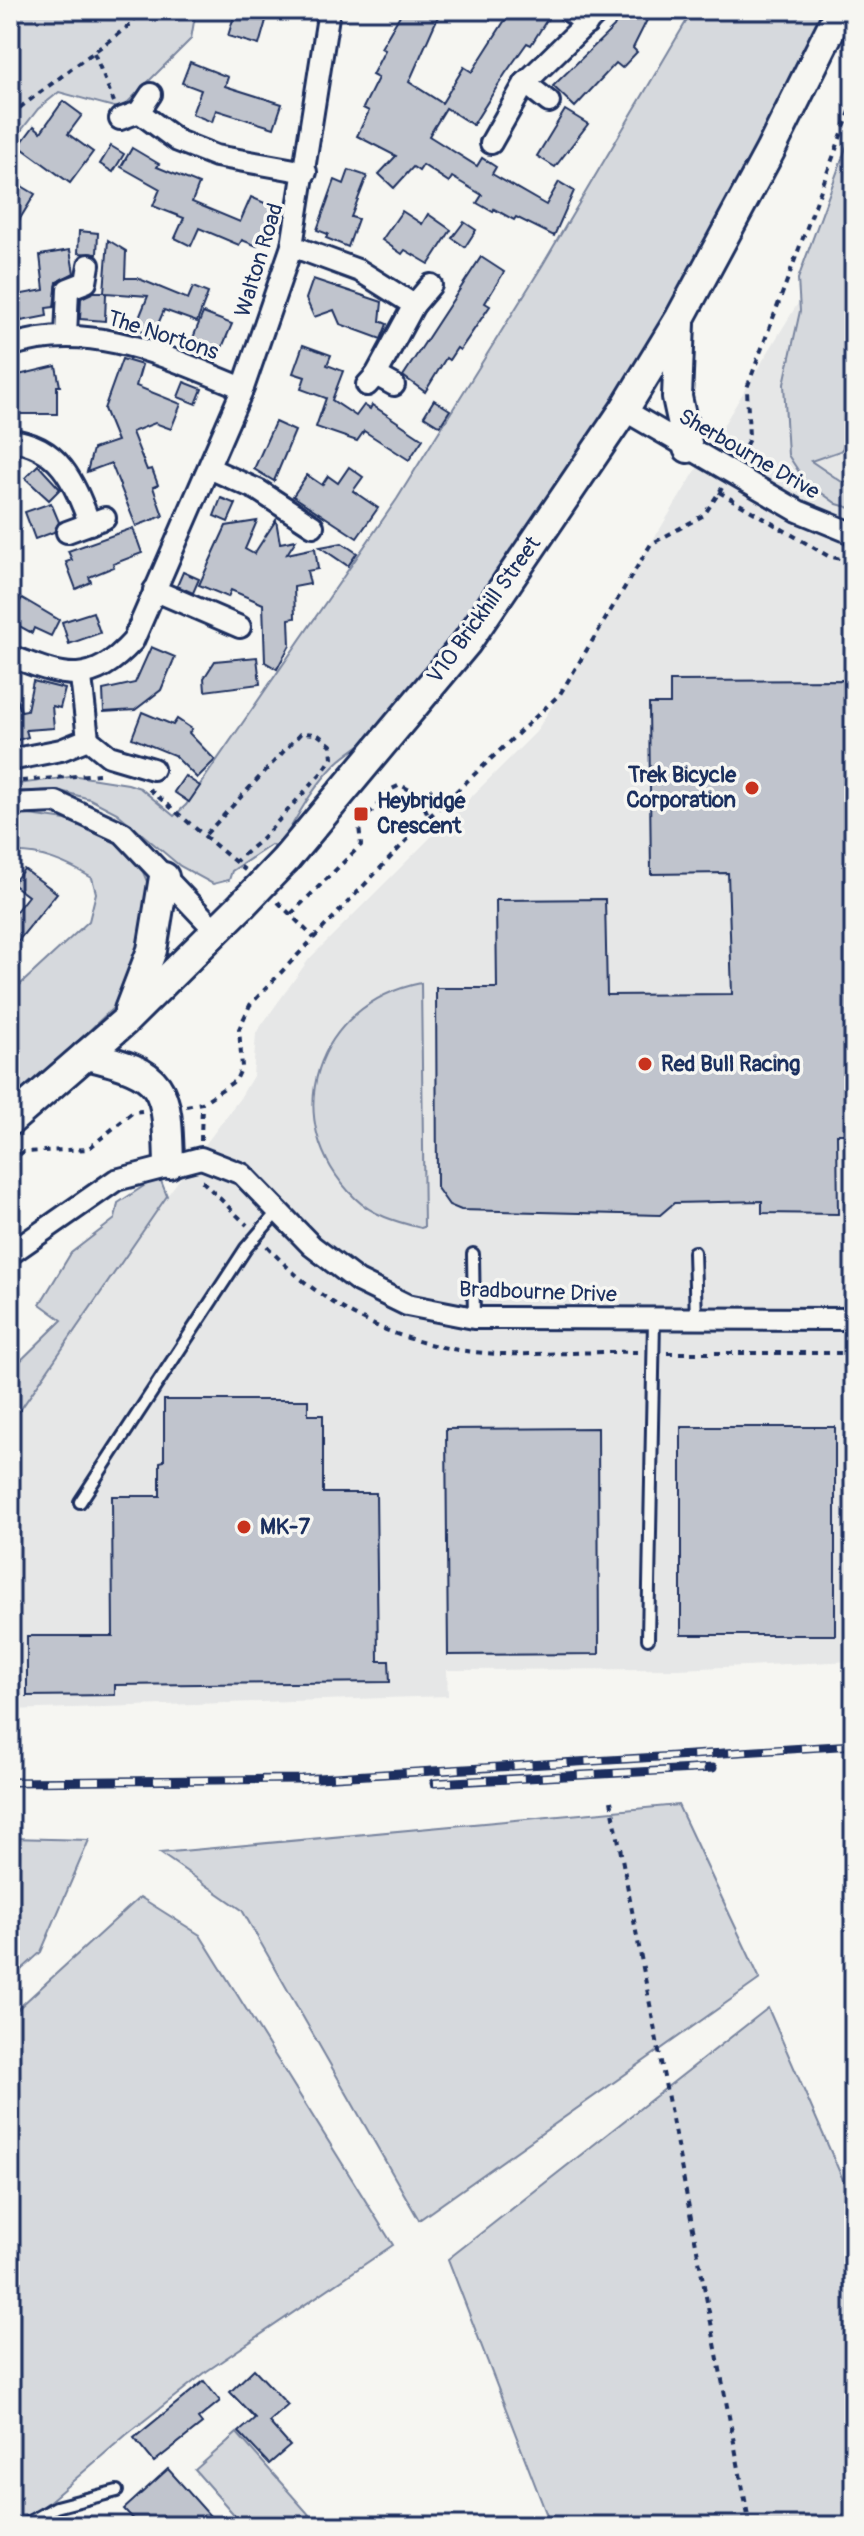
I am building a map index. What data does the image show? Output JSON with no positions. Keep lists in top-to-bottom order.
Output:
{
  "streets": {
    "street": [
      "Walton Road",
      "The Nortons",
      "Sherbourne Drive",
      "V10 Brickhill Street",
      "Bradbourne Drive"
    ]
  },
  "crossings": [
    ["Walton Road", "The Nortons"],
    ["Sherbourne Drive", "V10 Brickhill Street"]
  ],
  "places": {
    "other": ["Trek Bicycle Corporation", "Red Bull Racing", "MK-7"],
    "transit": ["Heybridge Crescent"]
  }
}
